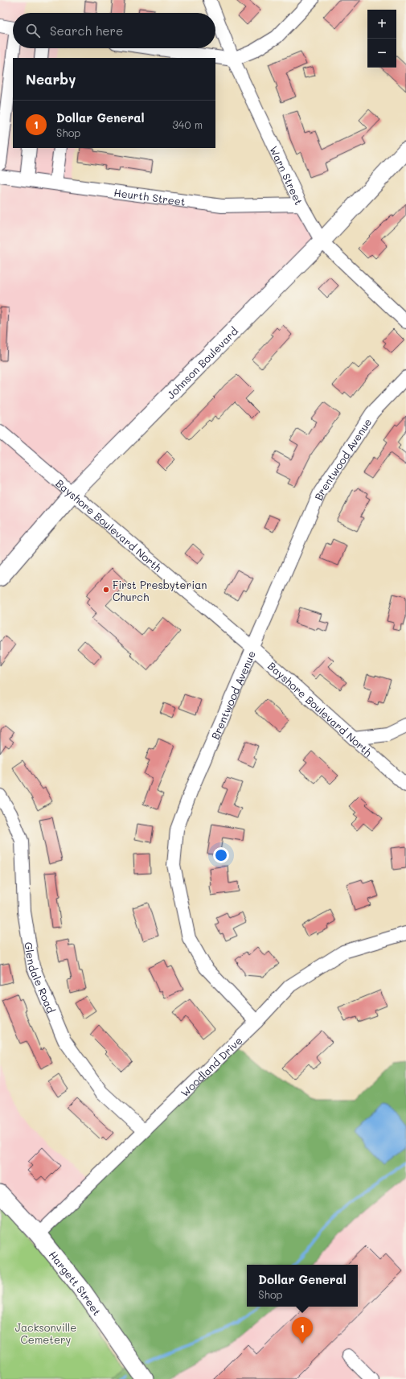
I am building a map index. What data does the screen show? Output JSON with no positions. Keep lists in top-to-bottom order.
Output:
{
  "streets": {
    "main road": ["Johnson Boulevard", "Hargett Street"],
    "street": [
      "Warn Street",
      "Heurth Street",
      "Brentwood Avenue",
      "Bayshore Boulevard North",
      "Glendale Road",
      "Woodland Drive"
    ]
  },
  "crossings": [
    ["Warn Street", "Heurth Street"],
    ["Warn Street", "Johnson Boulevard"],
    ["Johnson Boulevard", "Bayshore Boulevard North"],
    ["Brentwood Avenue", "Bayshore Boulevard North"],
    ["Brentwood Avenue", "Woodland Drive"],
    ["Glendale Road", "Woodland Drive"],
    ["Woodland Drive", "Hargett Street"]
  ],
  "parks": ["Jacksonville Cemetery"],
  "places": ["First Presbyterian Church"],
  "page": {
    "map_buttons": ["+", "−"],
    "search": "Search here",
    "heading": "Nearby",
    "list": [
      {
        "mark": "1",
        "name": "Dollar General",
        "note": "Shop",
        "value": "340 m"
      }
    ],
    "popup": ["Dollar General", "Shop"],
    "pins": "1"
  }
}
